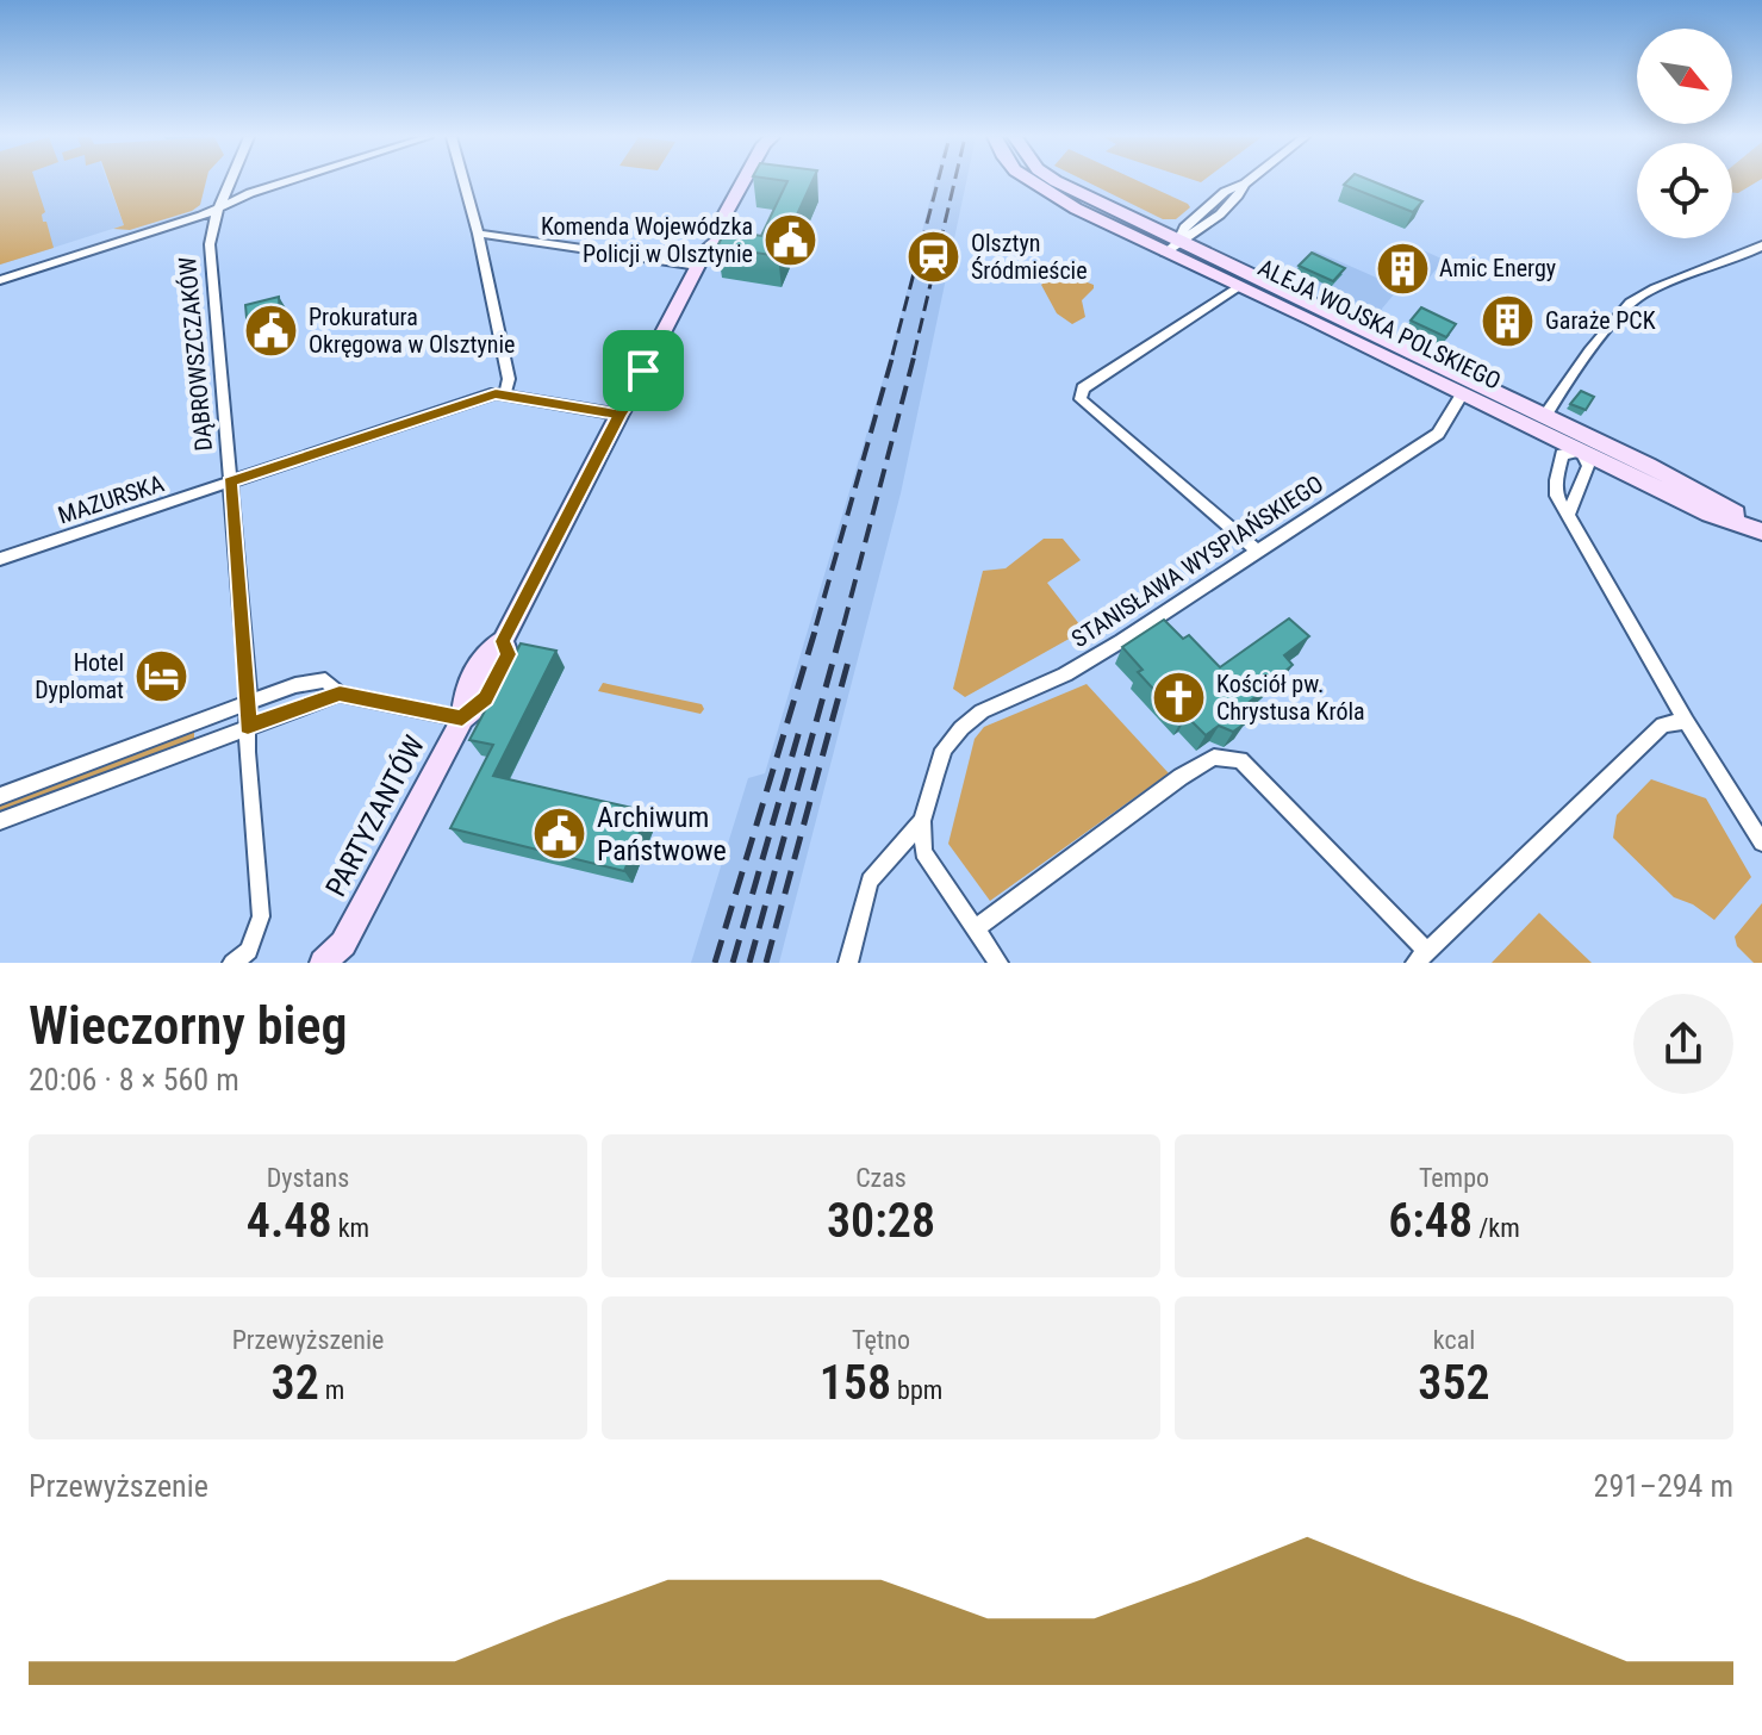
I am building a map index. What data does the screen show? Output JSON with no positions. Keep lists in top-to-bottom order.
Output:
{
  "streets": {
    "main road": ["ALEJA WOJSKA POLSKIEGO", "PARTYZANTÓW"],
    "street": ["DĄBROWSZCZAKÓW", "MAZURSKA", "STANISŁAWA WYSPIAŃSKIEGO"]
  },
  "crossings": [
    ["ALEJA WOJSKA POLSKIEGO", "STANISŁAWA WYSPIAŃSKIEGO"],
    ["DĄBROWSZCZAKÓW", "MAZURSKA"],
    ["MAZURSKA", "PARTYZANTÓW"]
  ],
  "places": {
    "public building": ["Komenda Wojewódzka Policji w Olsztynie", "Prokuratura Okręgowa w Olsztynie", "Archiwum Państwowe"],
    "station": ["Olsztyn Śródmieście"],
    "building": ["Amic Energy", "Garaże PCK"],
    "hotel": ["Hotel Dyplomat"],
    "church": ["Kościół pw. Chrystusa Króla"]
  },
  "north": "bottom right",
  "page": {
    "heading": ["Wieczorny bieg", "20:06 · 8 × 560 m"],
    "stats": [
      ["Dystans", "4.48 km"],
      ["Czas", "30:28"],
      ["Tempo", "6:48 /km"],
      ["Przewyższenie", "32 m"],
      ["Tętno", "158 bpm"],
      ["kcal", "352"]
    ],
    "chart": ["Przewyższenie", "291–294 m"]
  }
}
